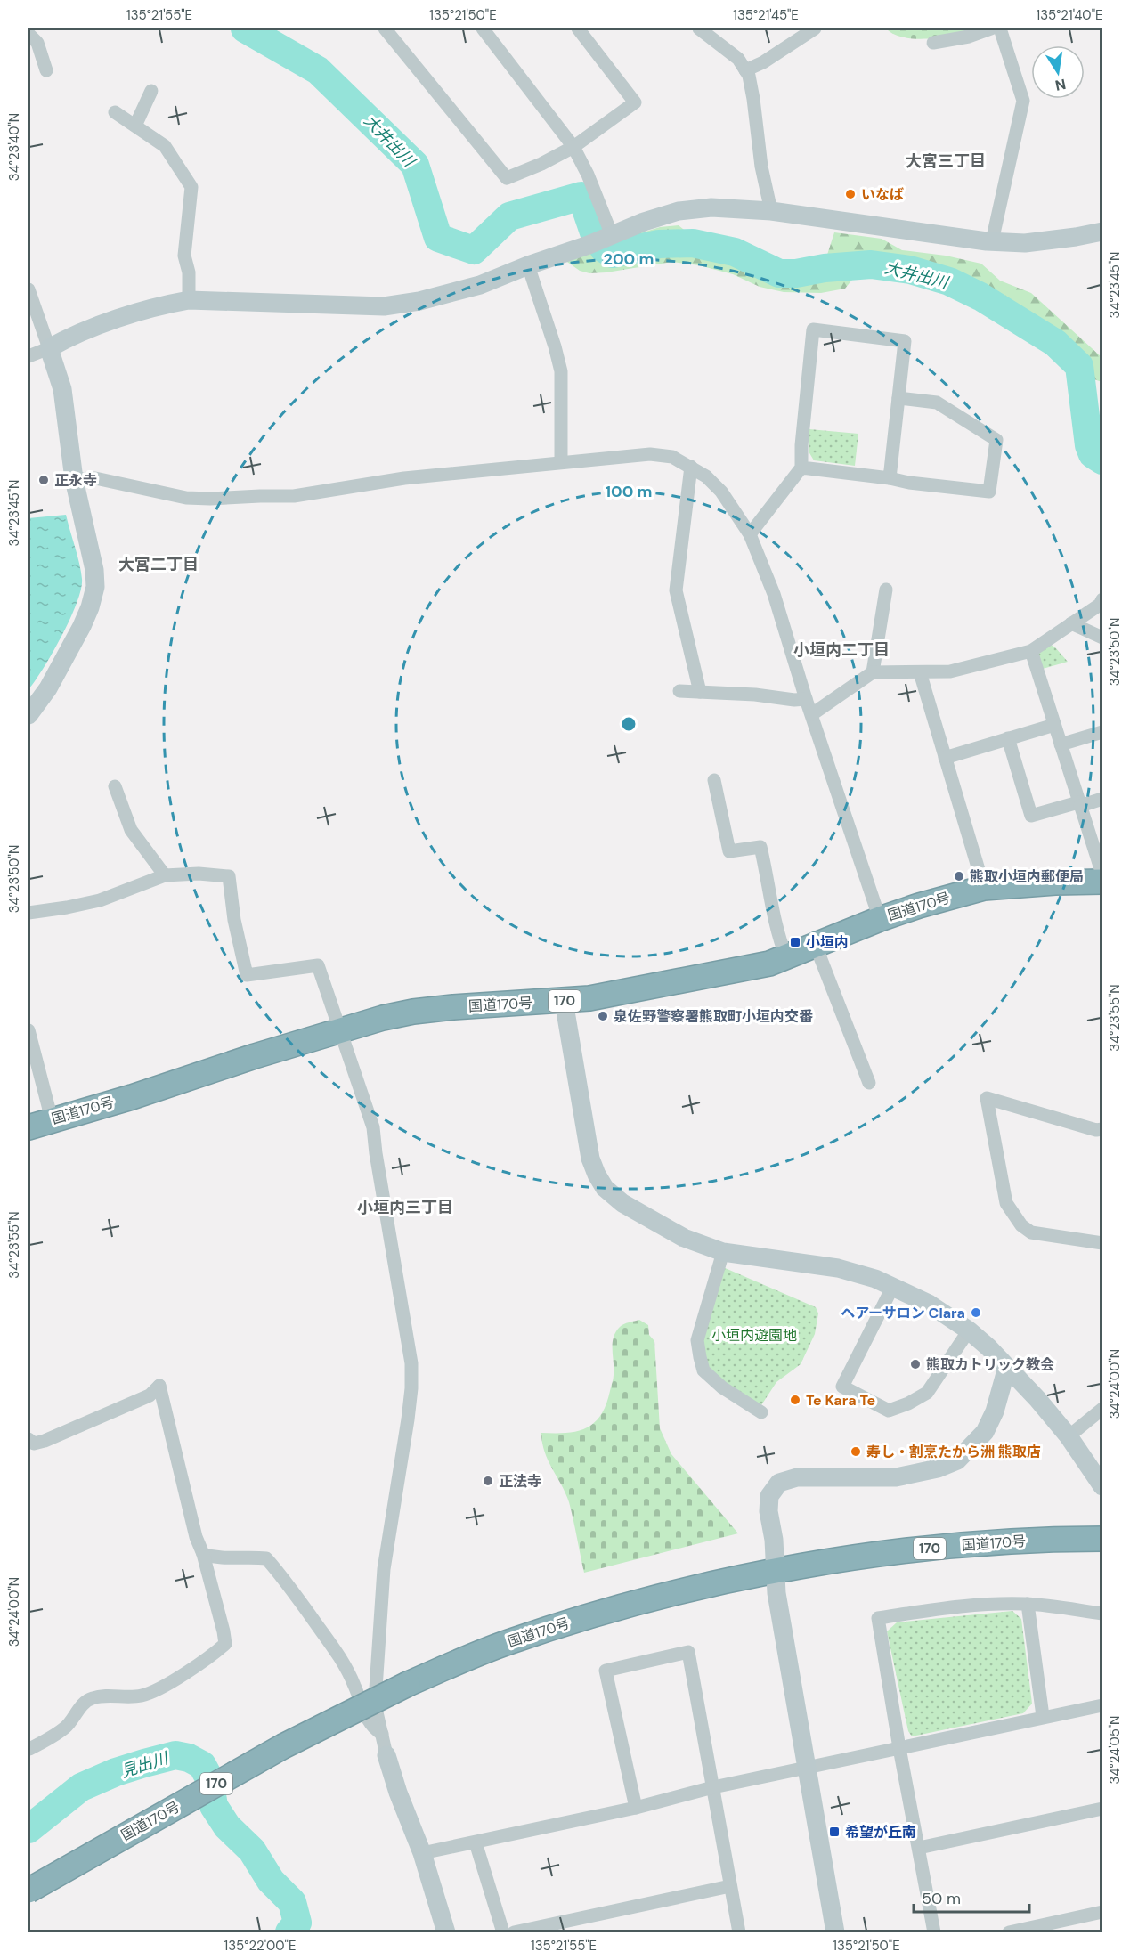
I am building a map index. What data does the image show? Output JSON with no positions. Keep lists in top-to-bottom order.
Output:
{
  "streets": {
    "highway": ["国道170号", "170"]
  },
  "districts": [
    "大宮三丁目",
    "大宮二丁目",
    "小垣内二丁目",
    "小垣内三丁目"
  ],
  "water": ["大井出川", "見出川"],
  "parks": ["小垣内遊園地"],
  "places": {
    "other": [
      "いなば",
      "正永寺",
      "熊取小垣内郵便局",
      "泉佐野警察署熊取町小垣内交番",
      "ヘアーサロン Clara",
      "熊取カトリック教会",
      "Te Kara Te",
      "寿し・割烹たから洲 熊取店",
      "正法寺"
    ],
    "transit": ["小垣内", "希望が丘南"]
  },
  "scale_bar": "50 m",
  "north": "bottom",
  "coordinates": [
    "135°21'55\"E",
    "135°21'50\"E",
    "135°21'45\"E",
    "135°21'40\"E",
    "34°23'40\"N",
    "34°23'45\"N",
    "34°23'50\"N",
    "34°23'55\"N",
    "34°24'00\"N",
    "34°24'05\"N",
    "135°22'00\"E"
  ],
  "rings": ["200 m", "100 m"]
}
